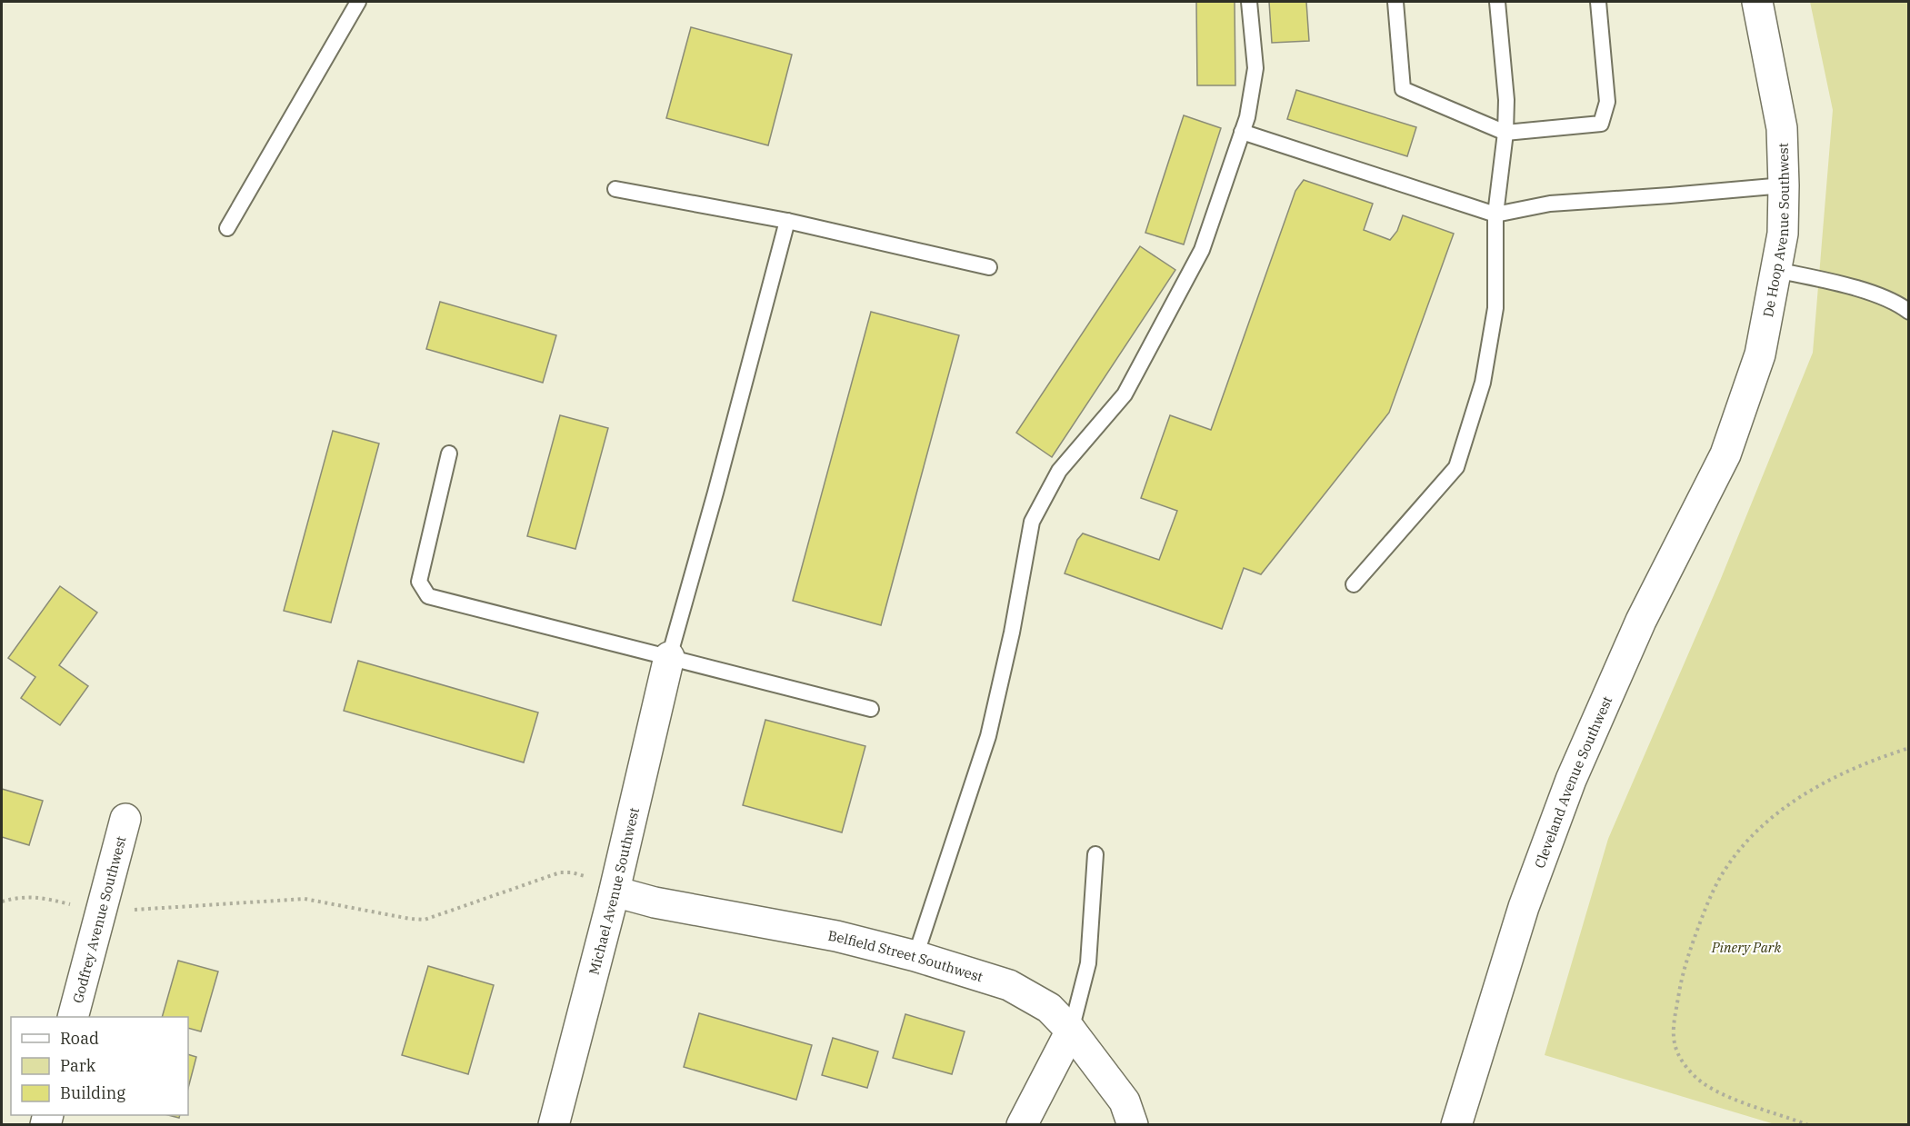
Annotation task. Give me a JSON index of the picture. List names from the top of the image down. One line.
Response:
{"streets":{"street":["De Hoop Avenue Southwest","Cleveland Avenue Southwest","Michael Avenue Southwest","Godfrey Avenue Southwest","Belfield Street Southwest"]},"crossings":[["De Hoop Avenue Southwest","Cleveland Avenue Southwest"],["Michael Avenue Southwest","Belfield Street Southwest"]],"parks":["Pinery Park"],"legend":["Road","Park","Building"]}
